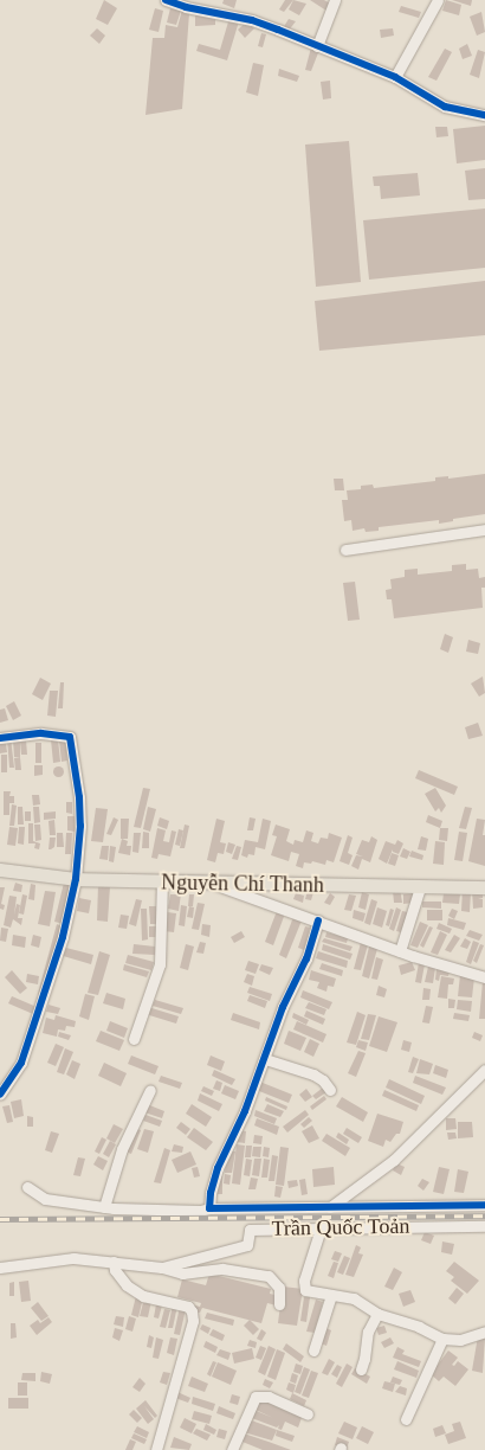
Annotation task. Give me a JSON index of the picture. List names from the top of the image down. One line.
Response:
{"streets":{"main road":["Nguyễn Chí Thanh"],"street":["Trần Quốc Toản"]}}
